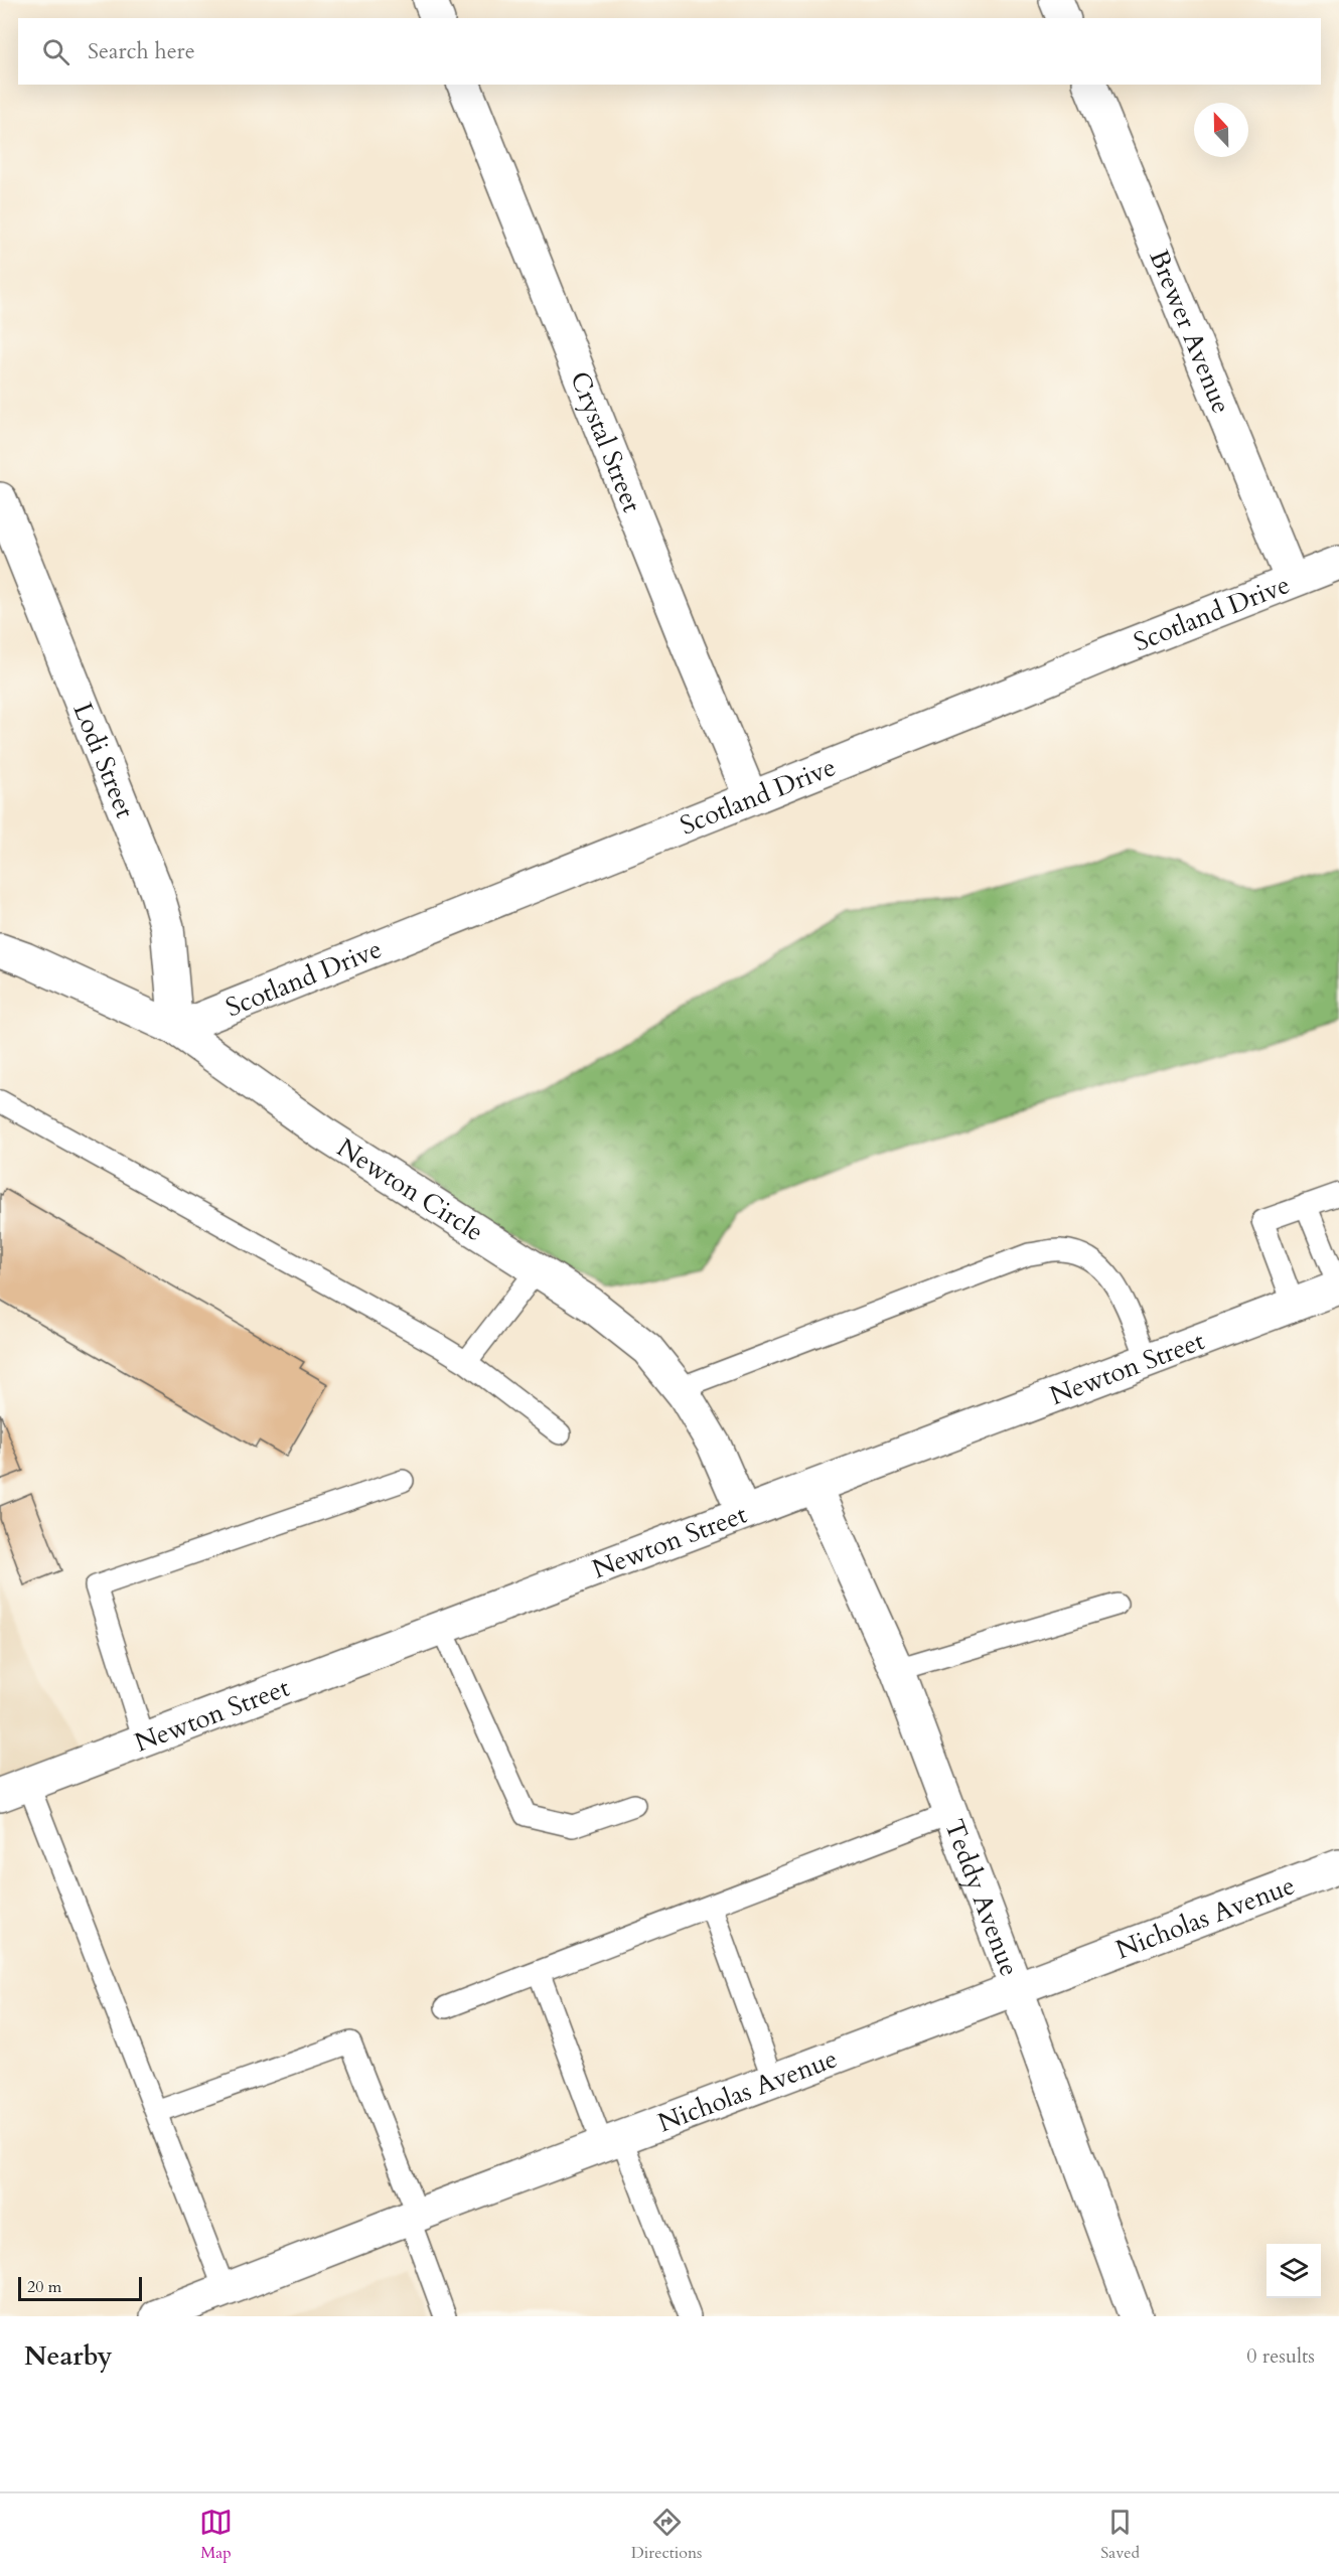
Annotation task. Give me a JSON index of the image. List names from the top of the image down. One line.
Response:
{"streets":{"street":["Brewer Avenue","Crystal Street","Scotland Drive","Lodi Street","Newton Circle","Newton Street","Teddy Avenue","Nicholas Avenue"]},"crossings":[["Brewer Avenue","Scotland Drive"],["Crystal Street","Scotland Drive"],["Scotland Drive","Lodi Street"],["Scotland Drive","Newton Circle"],["Lodi Street","Newton Circle"],["Newton Circle","Newton Street"],["Newton Street","Teddy Avenue"],["Teddy Avenue","Nicholas Avenue"]],"scale_bar":"20 m","north":"top","page":{"search":"Search here","scale":"20 m","heading":["Nearby","0 results"],"nav":["Map","Directions","Saved"]}}
